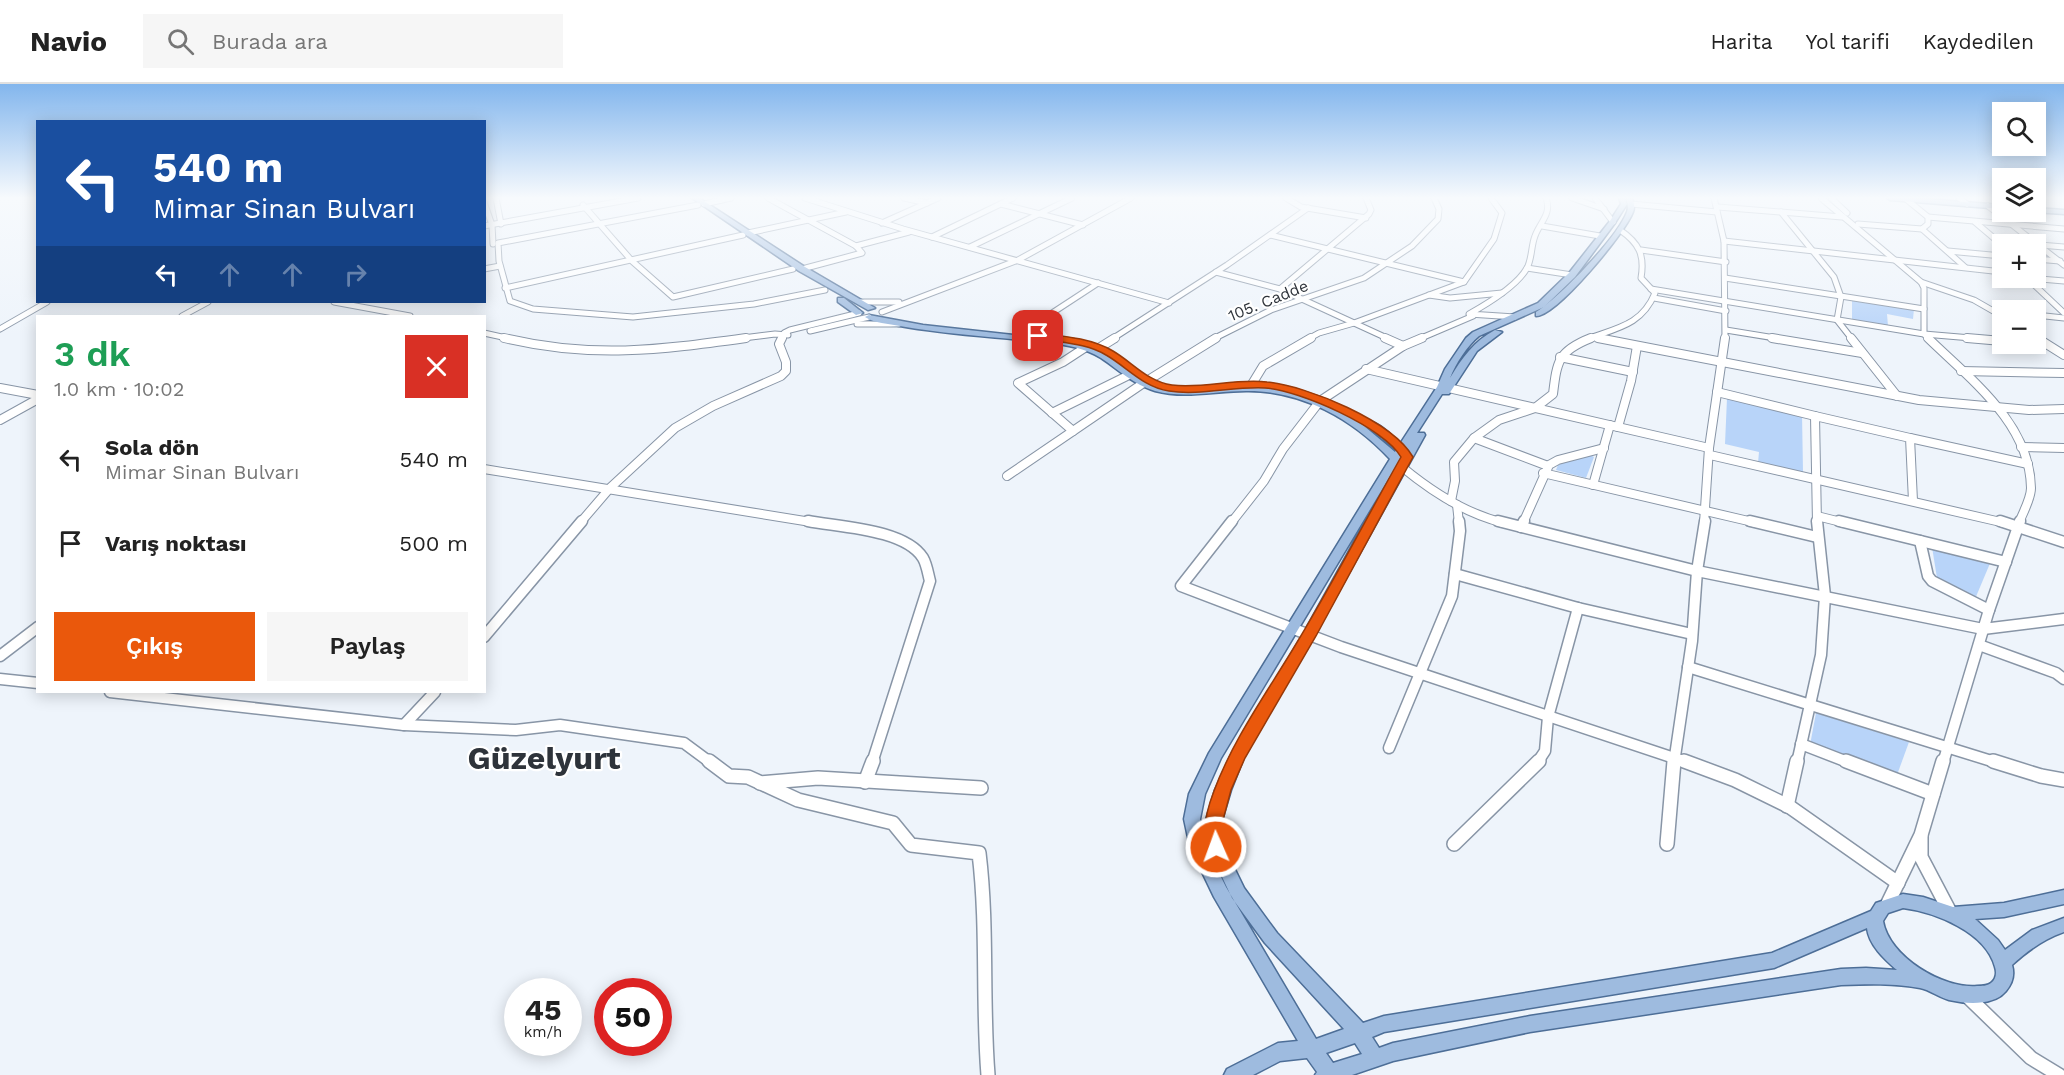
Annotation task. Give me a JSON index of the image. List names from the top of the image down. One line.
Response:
{"streets":{"street":["105. Cadde"]},"districts":["Güzelyurt"],"page":{"header":"Navio","search":"Burada ara","nav":["Harita","Yol tarifi","Kaydedilen"],"map_buttons":["+","−"],"turn":["540 m","Mimar Sinan Bulvarı"],"heading":["3 dk","1.0 km · 10:02"],"list":[{"name":"Sola dön","note":"Mimar Sinan Bulvarı","value":"540 m"},{"name":"Varış noktası","value":"500 m"}],"buttons":["Çıkış","Paylaş"],"speed":"45 km/h","limit":"50"}}
